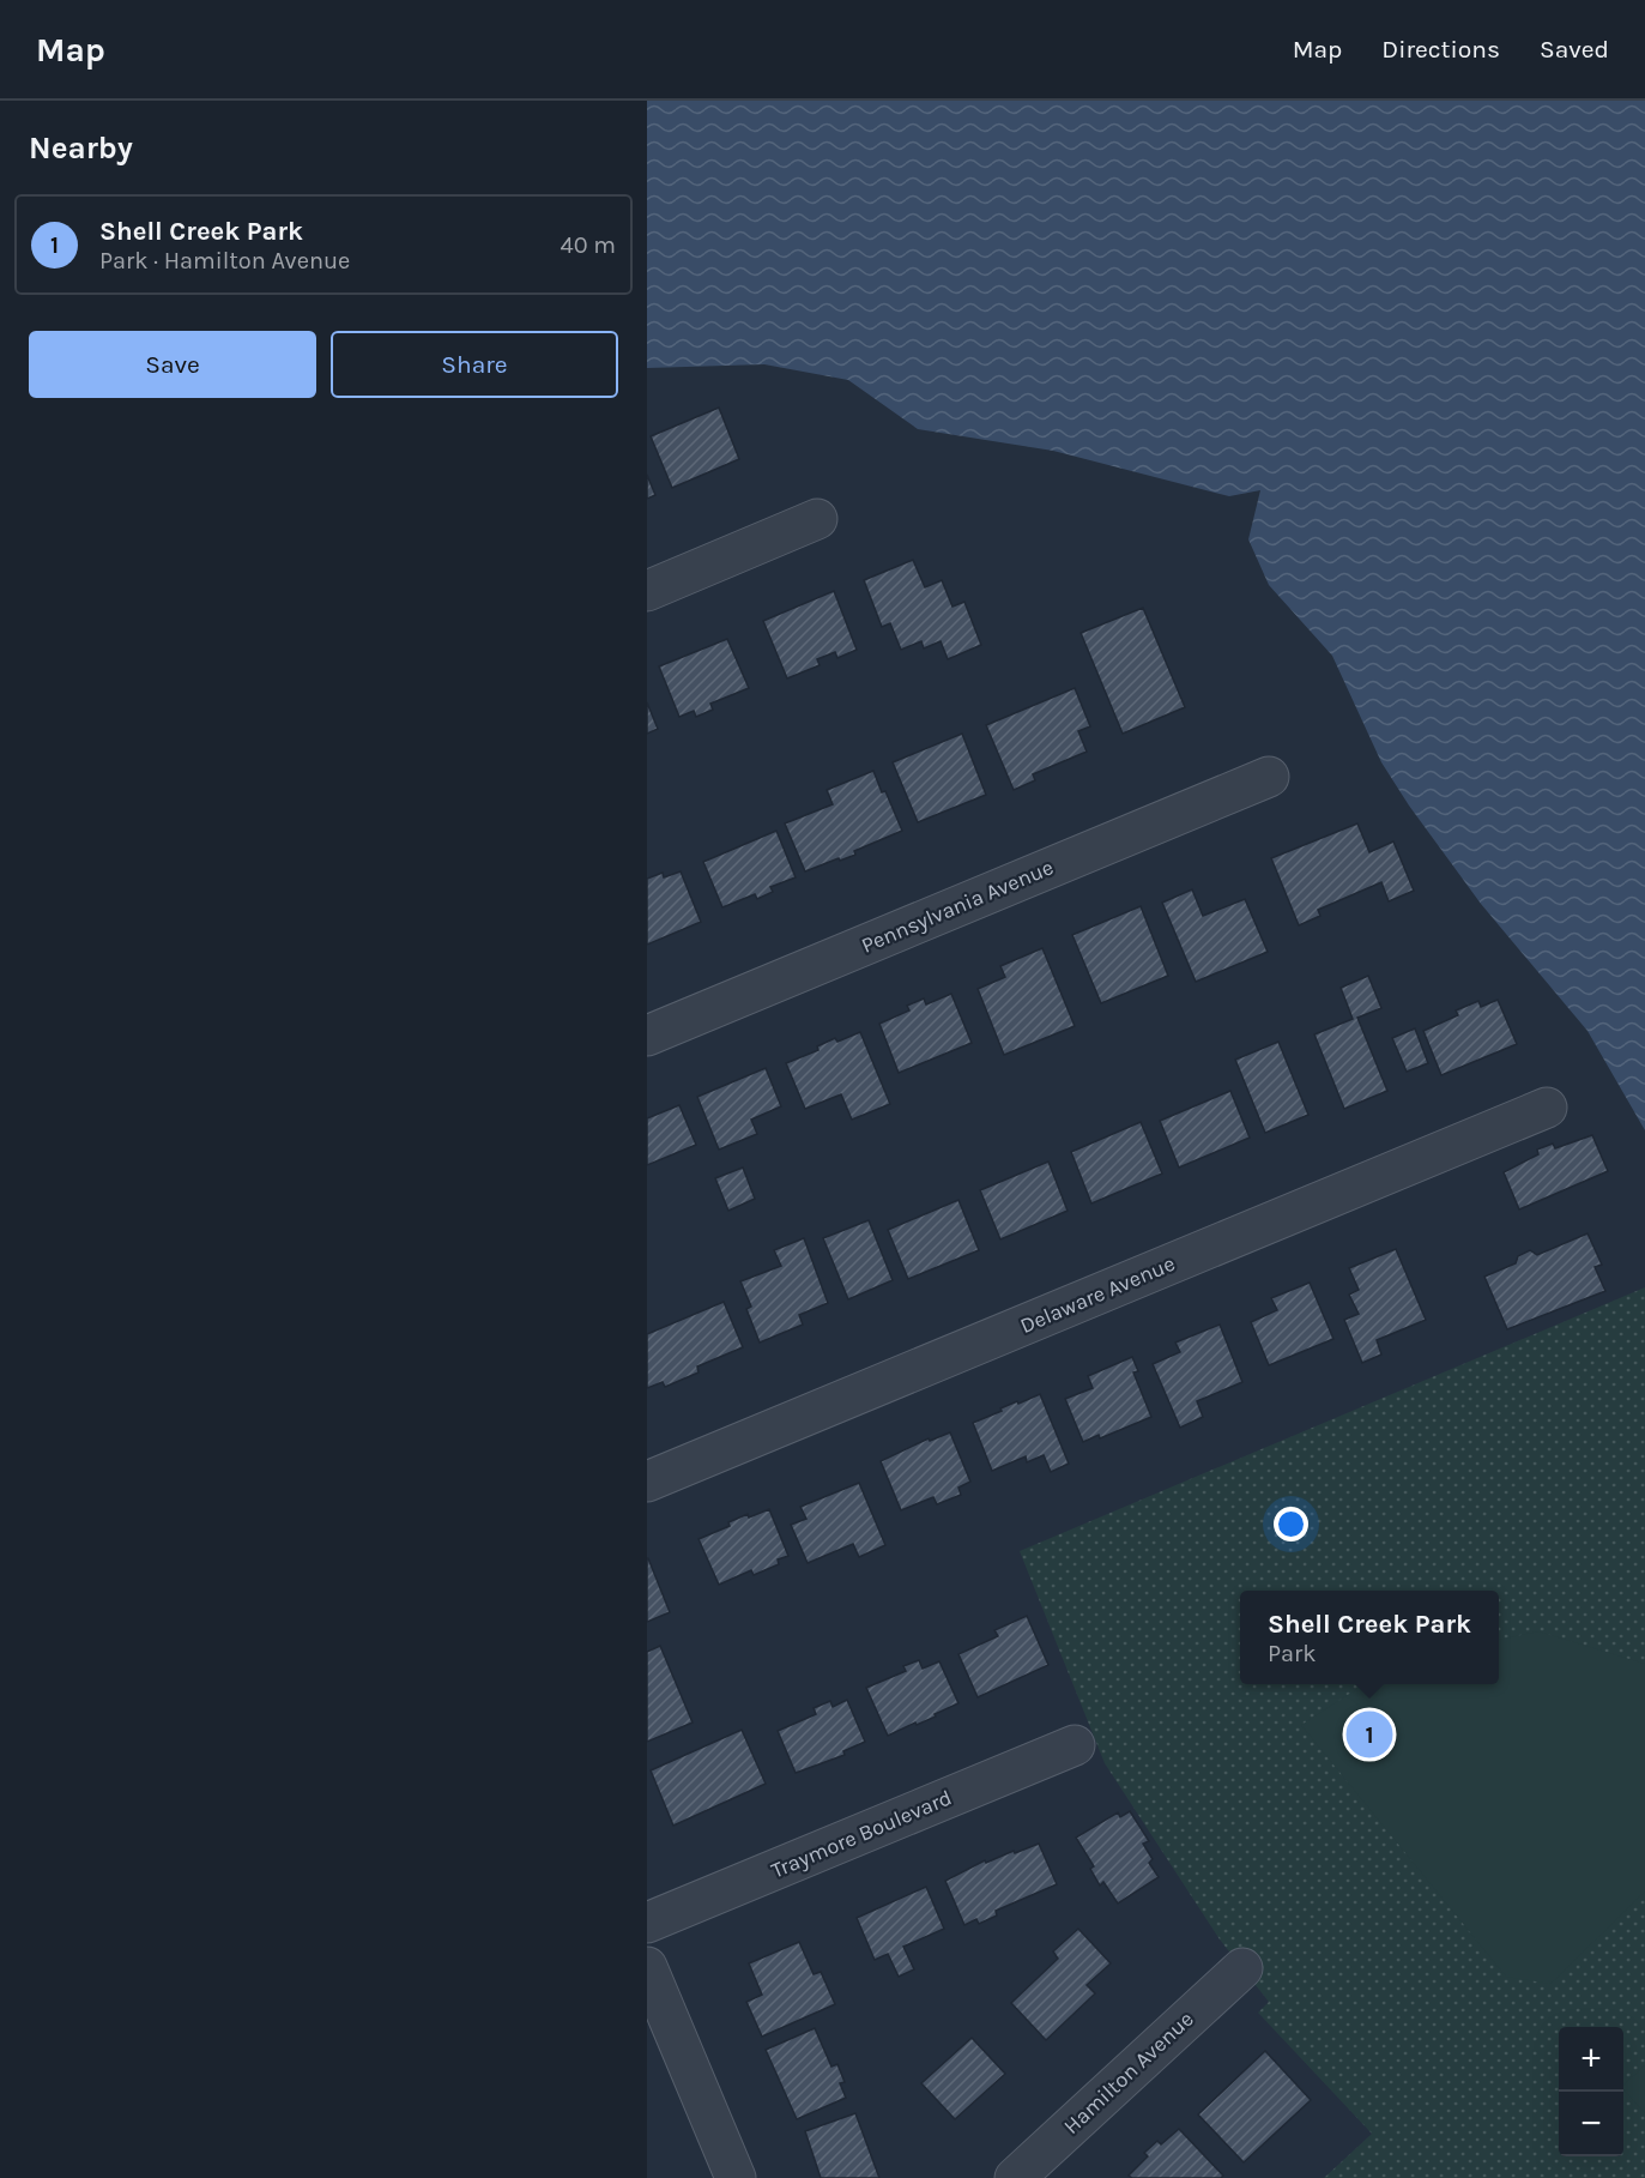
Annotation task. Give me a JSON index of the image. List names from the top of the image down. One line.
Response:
{"streets":{"street":["Pennsylvania Avenue","Delaware Avenue","Traymore Boulevard","Hamilton Avenue"]},"page":{"header":"Map","nav":["Map","Directions","Saved"],"heading":"Nearby","list":[{"mark":"1","name":"Shell Creek Park","note":"Park · Hamilton Avenue","value":"40 m"}],"buttons":["Save","Share"],"popup":["Shell Creek Park","Park"],"pins":"1","map_buttons":["+","−"]}}
